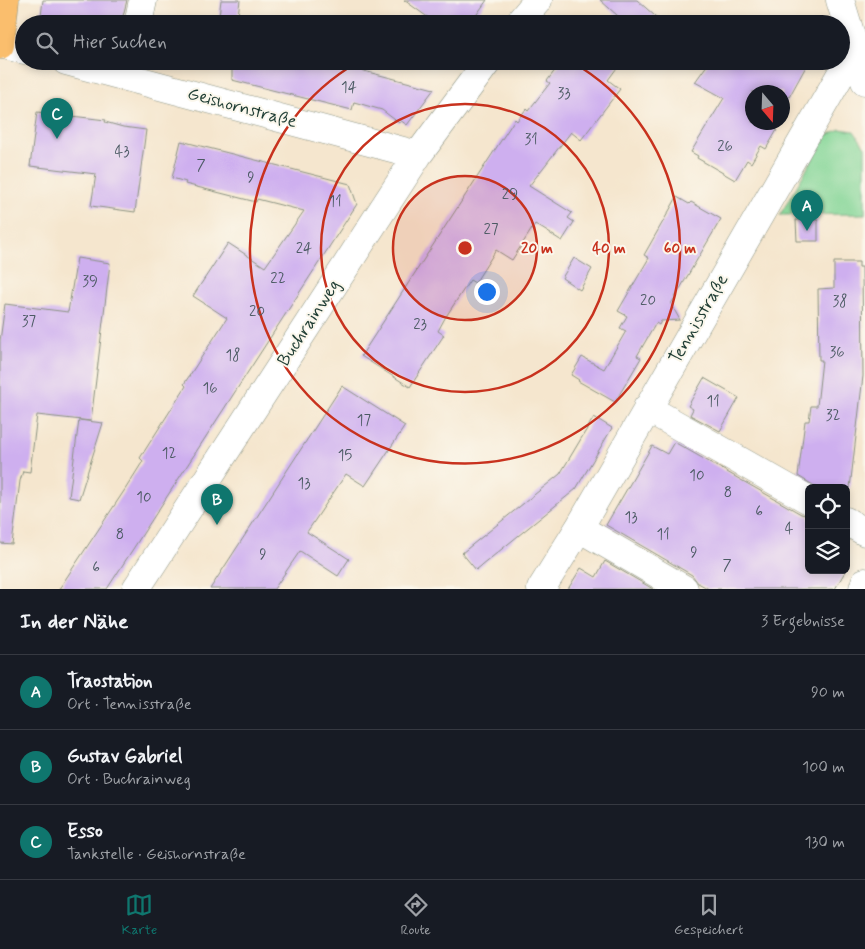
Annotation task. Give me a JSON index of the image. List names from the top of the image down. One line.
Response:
{"streets":{"street":["Geishornstraße","Tennisstraße","Buchrainweg"]},"crossings":[["Geishornstraße","Buchrainweg"]],"house_numbers":["14","33","31","26","43","7","9","29","11","27","24","22","39","20","38","20","37","23","36","18","16","11","32","17","12","15","10","13","8","10","6","13","4","8","11","9","9","7","6"],"north":"bottom","page":{"search":"Hier suchen","pins":["C","A","B"],"heading":["In der Nähe","3 Ergebnisse"],"list":[{"mark":"A","name":"Traostation","note":"Ort · Tennisstraße","value":"90 m"},{"mark":"B","name":"Gustav Gabriel","note":"Ort · Buchrainweg","value":"100 m"},{"mark":"C","name":"Esso","note":"Tankstelle · Geishornstraße","value":"130 m"}],"nav":["Karte","Route","Gespeichert"]},"rings":["20 m","40 m","60 m"]}
